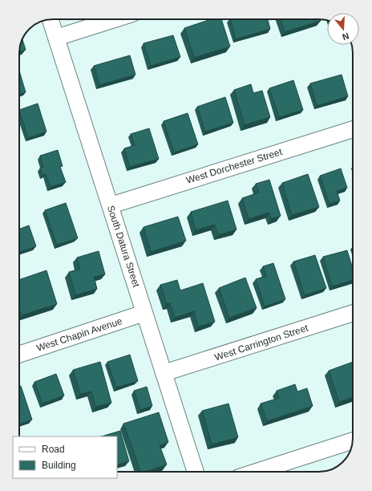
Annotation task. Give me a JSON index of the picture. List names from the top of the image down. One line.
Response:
{"streets":{"street":["West Dorchester Street","South Datura Street","West Chapin Avenue","West Carrington Street"]},"crossings":[["West Dorchester Street","South Datura Street"],["South Datura Street","West Chapin Avenue"],["South Datura Street","West Carrington Street"]],"legend":["Road","Building"],"north":"bottom"}
